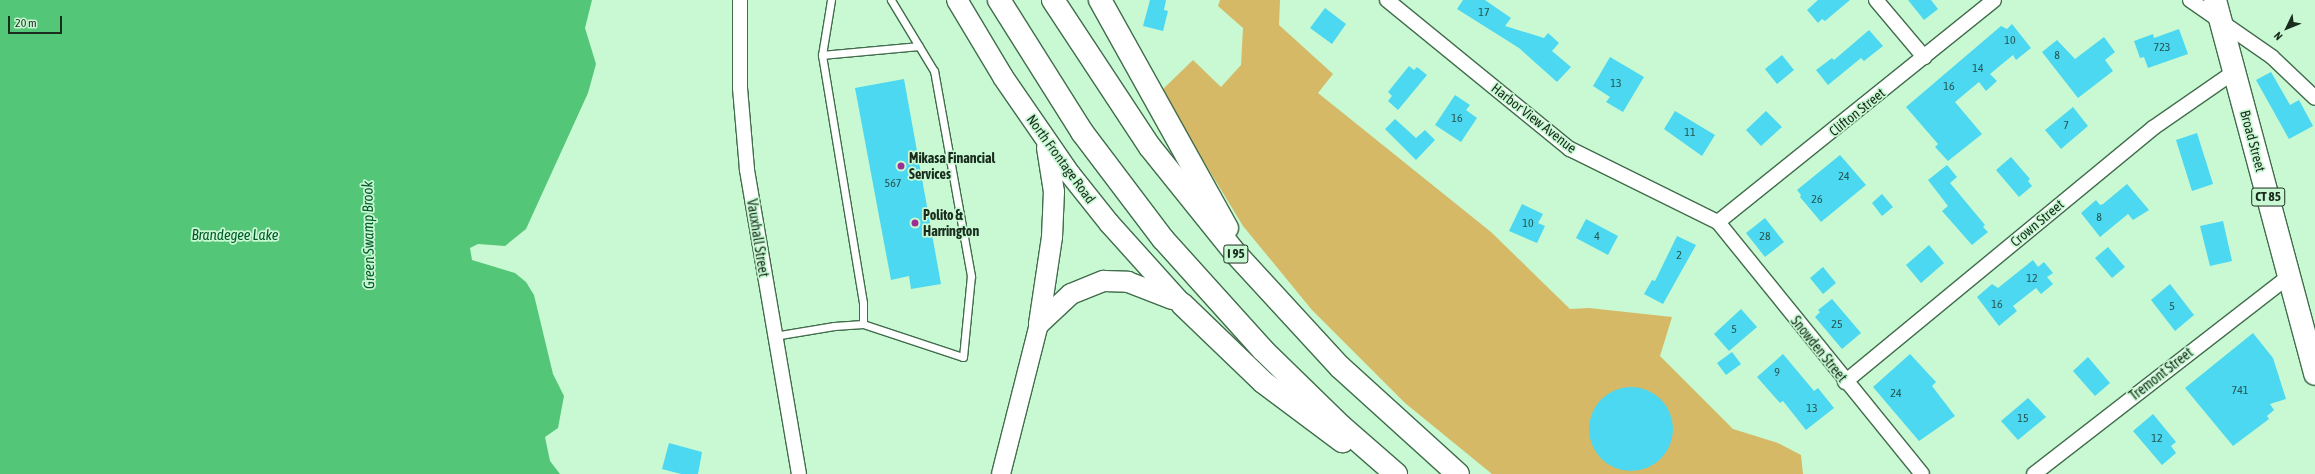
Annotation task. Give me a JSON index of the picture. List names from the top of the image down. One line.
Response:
{"streets":{"main road":["Broad Street","North Frontage Road","CT 85","I 95"],"street":["Clifton Street","Harbor View Avenue","Crown Street","Vauxhall Street","Snowden Street","Tremont Street"]},"crossings":[["Clifton Street","Harbor View Avenue"],["Clifton Street","Snowden Street"],["Harbor View Avenue","Snowden Street"],["Broad Street","Crown Street"],["Broad Street","Tremont Street"],["Crown Street","Snowden Street"]],"water":["Brandegee Lake","Green Swamp Brook"],"places":["Mikasa Financial Services","Polito & Harrington"],"house_numbers":["17","10","723","8","14","13","16","16","7","11","24","567","26","8","10","4","28","2","12","16","5","25","5","9","741","24","13","15","12"],"scale_bar":"20 m","north":"bottom left"}
